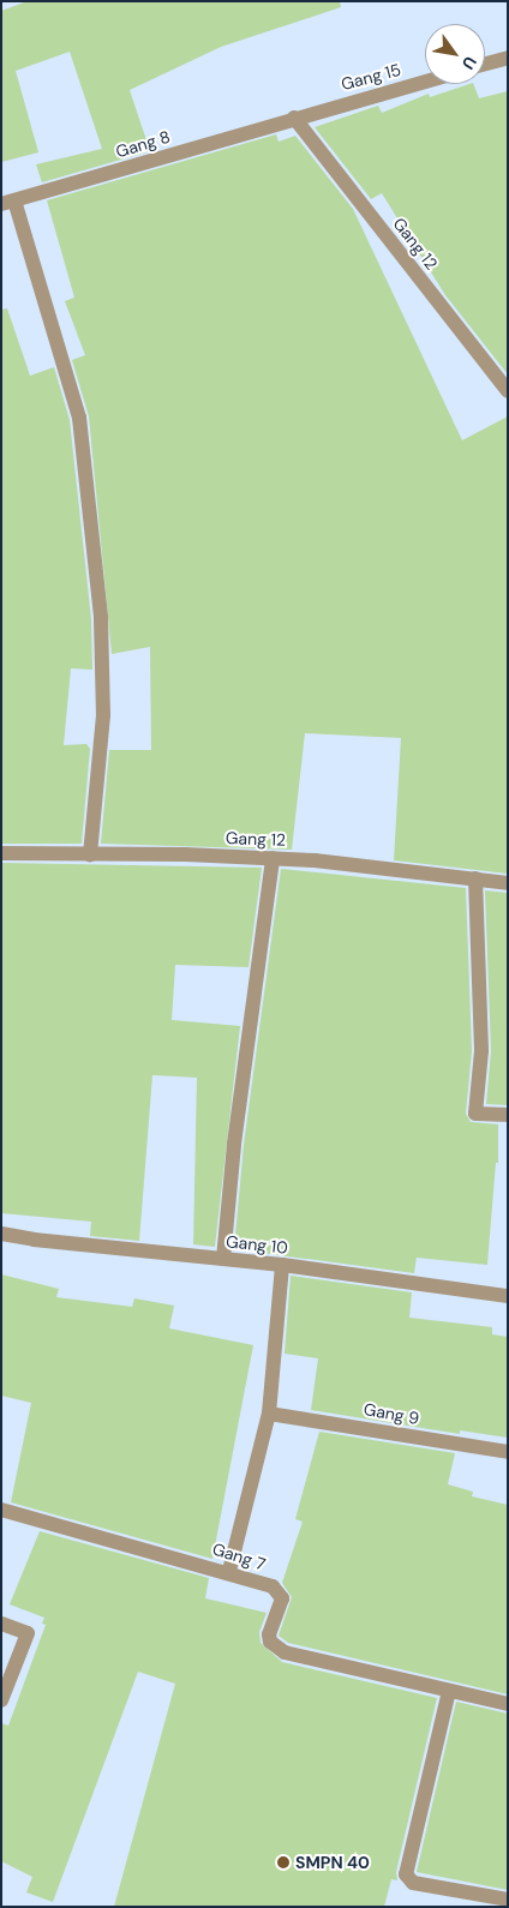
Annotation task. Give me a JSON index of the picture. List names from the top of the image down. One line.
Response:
{"streets":{"street":["Gang 15","Gang 8","Gang 12","Gang 10","Gang 9","Gang 7"]},"crossings":[["Gang 15","Gang 8"],["Gang 15","Gang 12"],["Gang 8","Gang 12"]],"places":["SMPN 40"],"north":"bottom right"}
